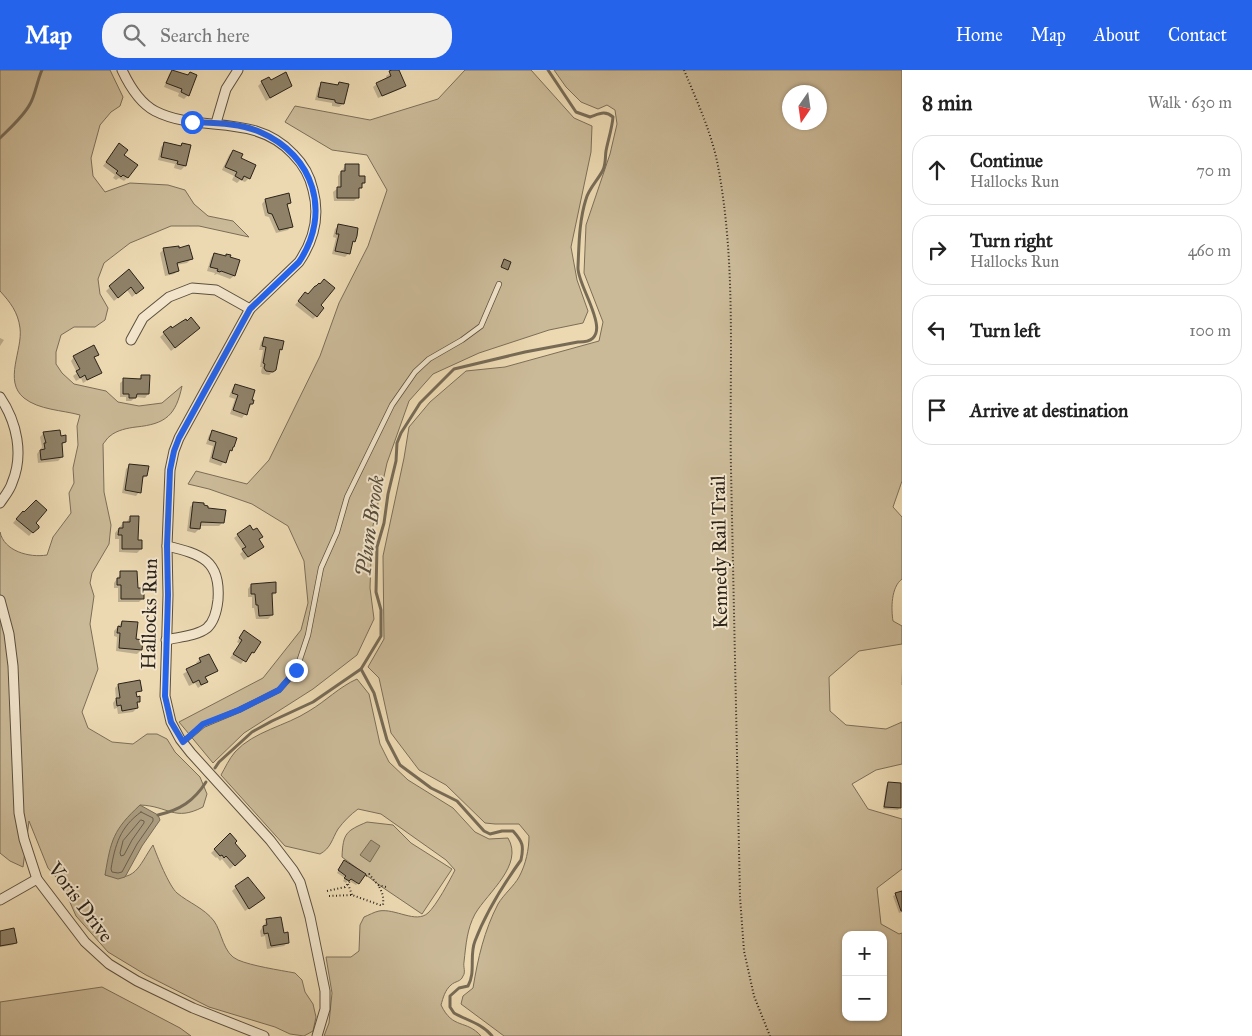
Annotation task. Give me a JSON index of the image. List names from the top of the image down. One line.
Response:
{"streets":{"street":["Hallocks Run","Voris Drive"],"path":["Kennedy Rail Trail"]},"water":["Plum Brook"],"north":"bottom","page":{"header":"Map","search":"Search here","nav":["Home","Map","About","Contact"],"heading":["8 min","Walk · 630 m"],"list":[["Continue","Hallocks Run","70 m"],["Turn right","Hallocks Run","460 m"],["Turn left","100 m"],"Arrive at destination"],"map_buttons":["+","−"]}}
